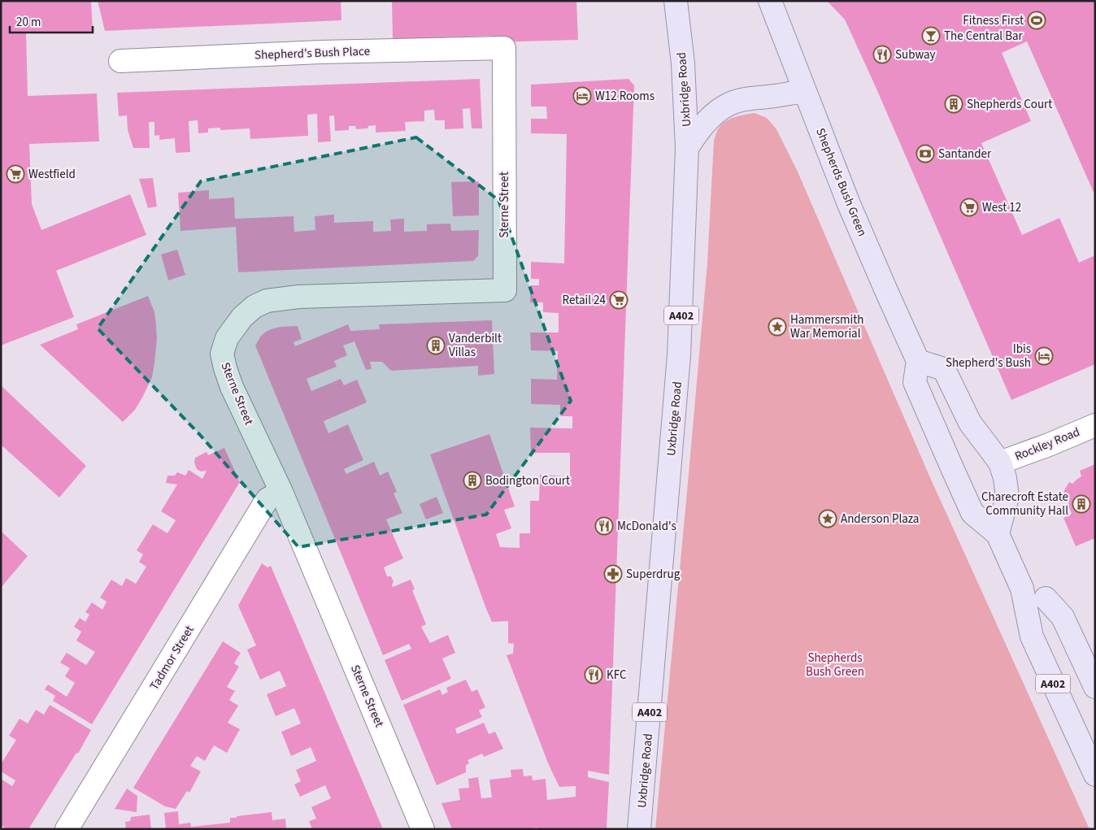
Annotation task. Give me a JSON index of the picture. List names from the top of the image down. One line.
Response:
{"streets":{"main road":["Uxbridge Road","Shepherds Bush Green","A402"],"street":["Shepherd's Bush Place","Sterne Street","Rockley Road","Tadmor Street"]},"crossings":[["Shepherd's Bush Place","Sterne Street"],["Shepherds Bush Green","A402"],["Sterne Street","Tadmor Street"]],"parks":["Shepherds Bush Green"],"places":{"sports":["Fitness First"],"bar":["The Central Bar"],"restaurant":["Subway","McDonald's","KFC"],"hotel":["W12 Rooms","Ibis Shepherd's Bush"],"building":["Shepherds Court","Vanderbilt Villas","Bodington Court","Charecroft Estate Community Hall"],"bank":["Santander"],"supermarket":["Westfield","West 12","Retail 24"],"place":["Hammersmith War Memorial","Anderson Plaza"],"pharmacy":["Superdrug"]},"scale_bar":"20 m"}
